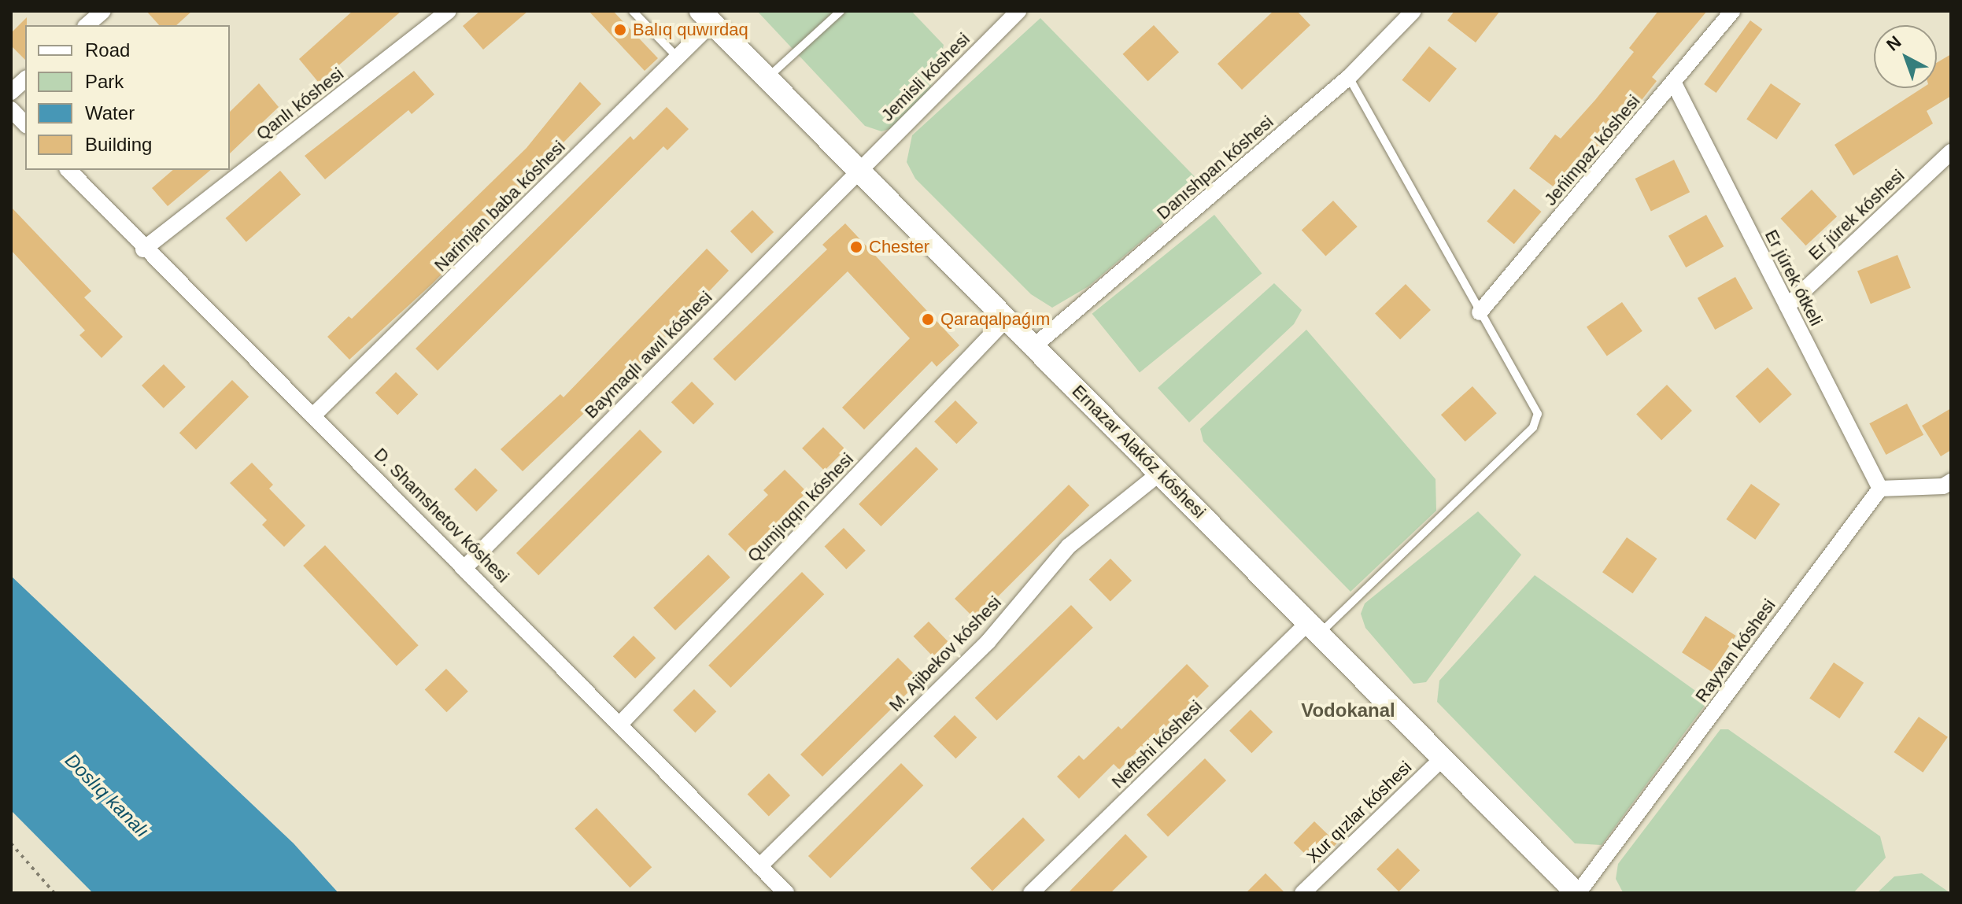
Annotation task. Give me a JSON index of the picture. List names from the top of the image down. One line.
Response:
{"streets":{"main road":["Ernazar Alakóz kóshesi"],"street":["Jemisli kóshesi","Qanlı kóshesi","Jeńimpaz kóshesi","Danıshpan kóshesi","Narimjan baba kóshesi","Er júrek kóshesi","Er júrek ótkeli","Baymaqlı awıl kóshesi","Qumjıqqın kóshesi","D. Shamshetov kóshesi","Rayxan kóshesi","M. Ajibekov kóshesi","Neftshi kóshesi","Xur qızlar kóshesi"]},"crossings":[["Jemisli kóshesi","Baymaqlı awıl kóshesi"],["Jemisli kóshesi","Ernazar Alakóz kóshesi"],["Qanlı kóshesi","D. Shamshetov kóshesi"],["Jeńimpaz kóshesi","Er júrek ótkeli"],["Danıshpan kóshesi","Ernazar Alakóz kóshesi"],["Narimjan baba kóshesi","Ernazar Alakóz kóshesi"],["Narimjan baba kóshesi","D. Shamshetov kóshesi"],["Er júrek kóshesi","Er júrek ótkeli"],["Er júrek ótkeli","Rayxan kóshesi"],["Baymaqlı awıl kóshesi","Ernazar Alakóz kóshesi"],["Baymaqlı awıl kóshesi","D. Shamshetov kóshesi"],["Ernazar Alakóz kóshesi","Qumjıqqın kóshesi"],["Ernazar Alakóz kóshesi","Rayxan kóshesi"],["Ernazar Alakóz kóshesi","M. Ajibekov kóshesi"],["Ernazar Alakóz kóshesi","Neftshi kóshesi"],["Ernazar Alakóz kóshesi","Xur qızlar kóshesi"],["Qumjıqqın kóshesi","D. Shamshetov kóshesi"],["D. Shamshetov kóshesi","M. Ajibekov kóshesi"]],"districts":["Vodokanal"],"water":["Doslıq kanalı"],"places":["Balıq quwırdaq","Chester","Qaraqalpaǵım"],"legend":["Road","Park","Water","Building"],"north":"top left"}
